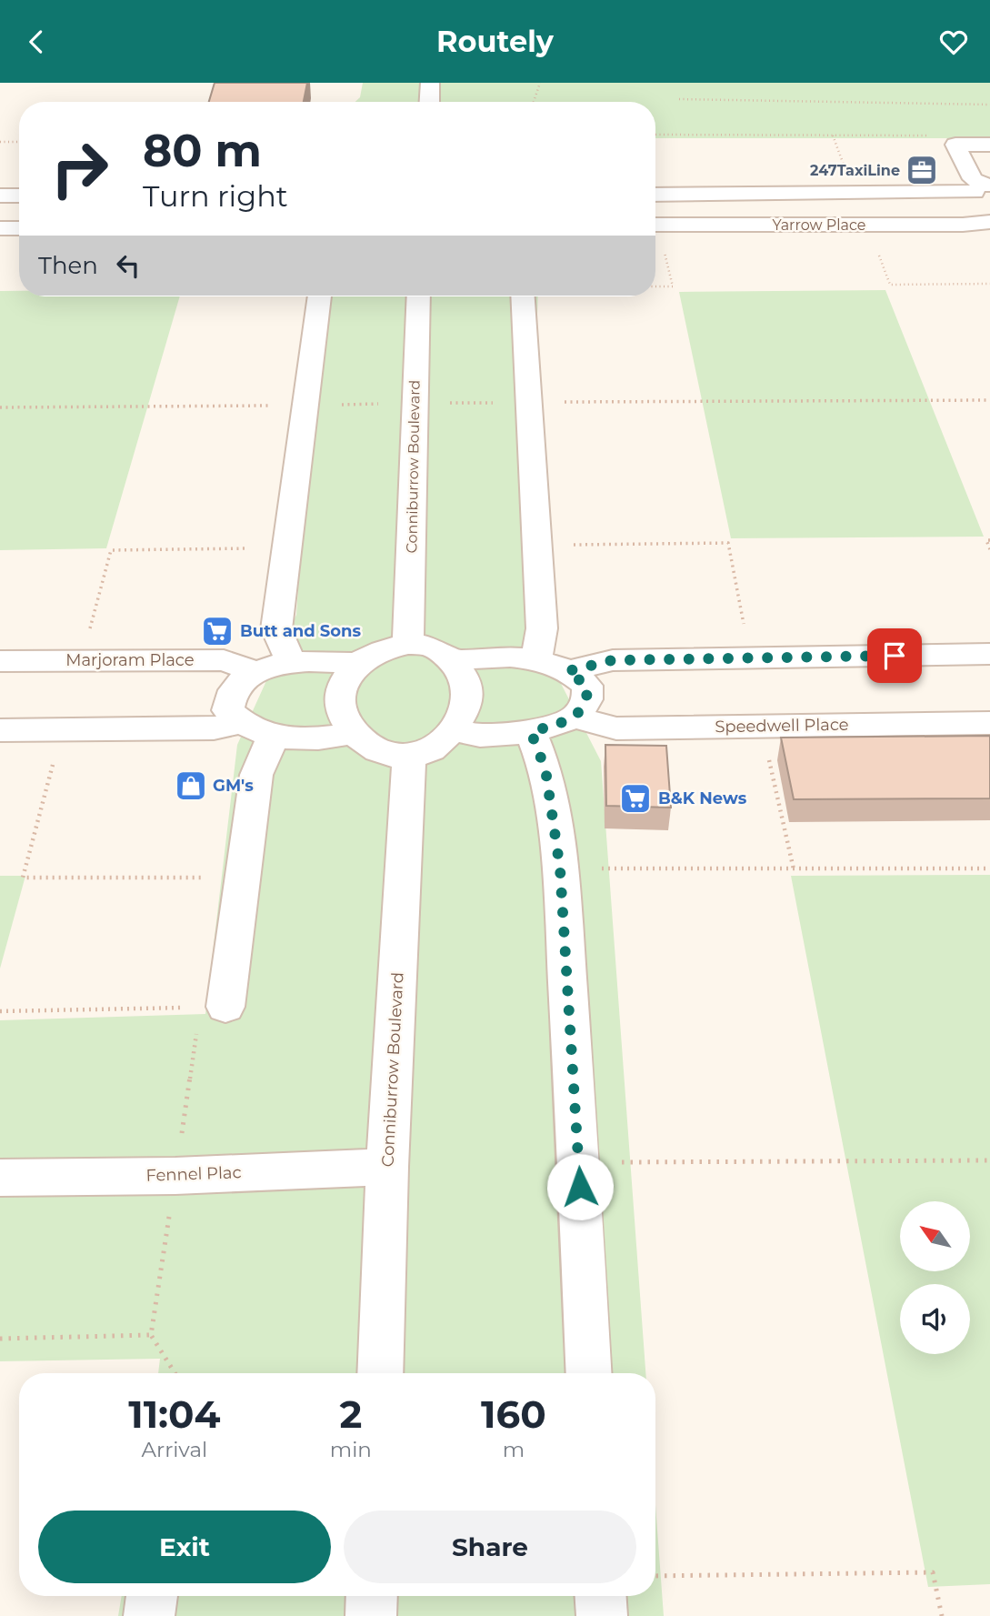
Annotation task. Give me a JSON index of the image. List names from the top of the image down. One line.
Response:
{"streets":{"street":["Yarrow Place","Conniburrow Boulevard","Marjoram Place","Speedwell Place","Fennel Plac"]},"crossings":[["Conniburrow Boulevard","Fennel Plac"]],"places":{"office":["247TaxiLine"],"supermarket":["Butt and Sons","B&K News"],"shop":["GM's"]},"north":"top left","page":{"header":"Routely","turn":["80 m","Turn right"],"then":"Then","eta":["11:04","Arrival","2","min","160","m"],"buttons":["Exit","Share"]}}
